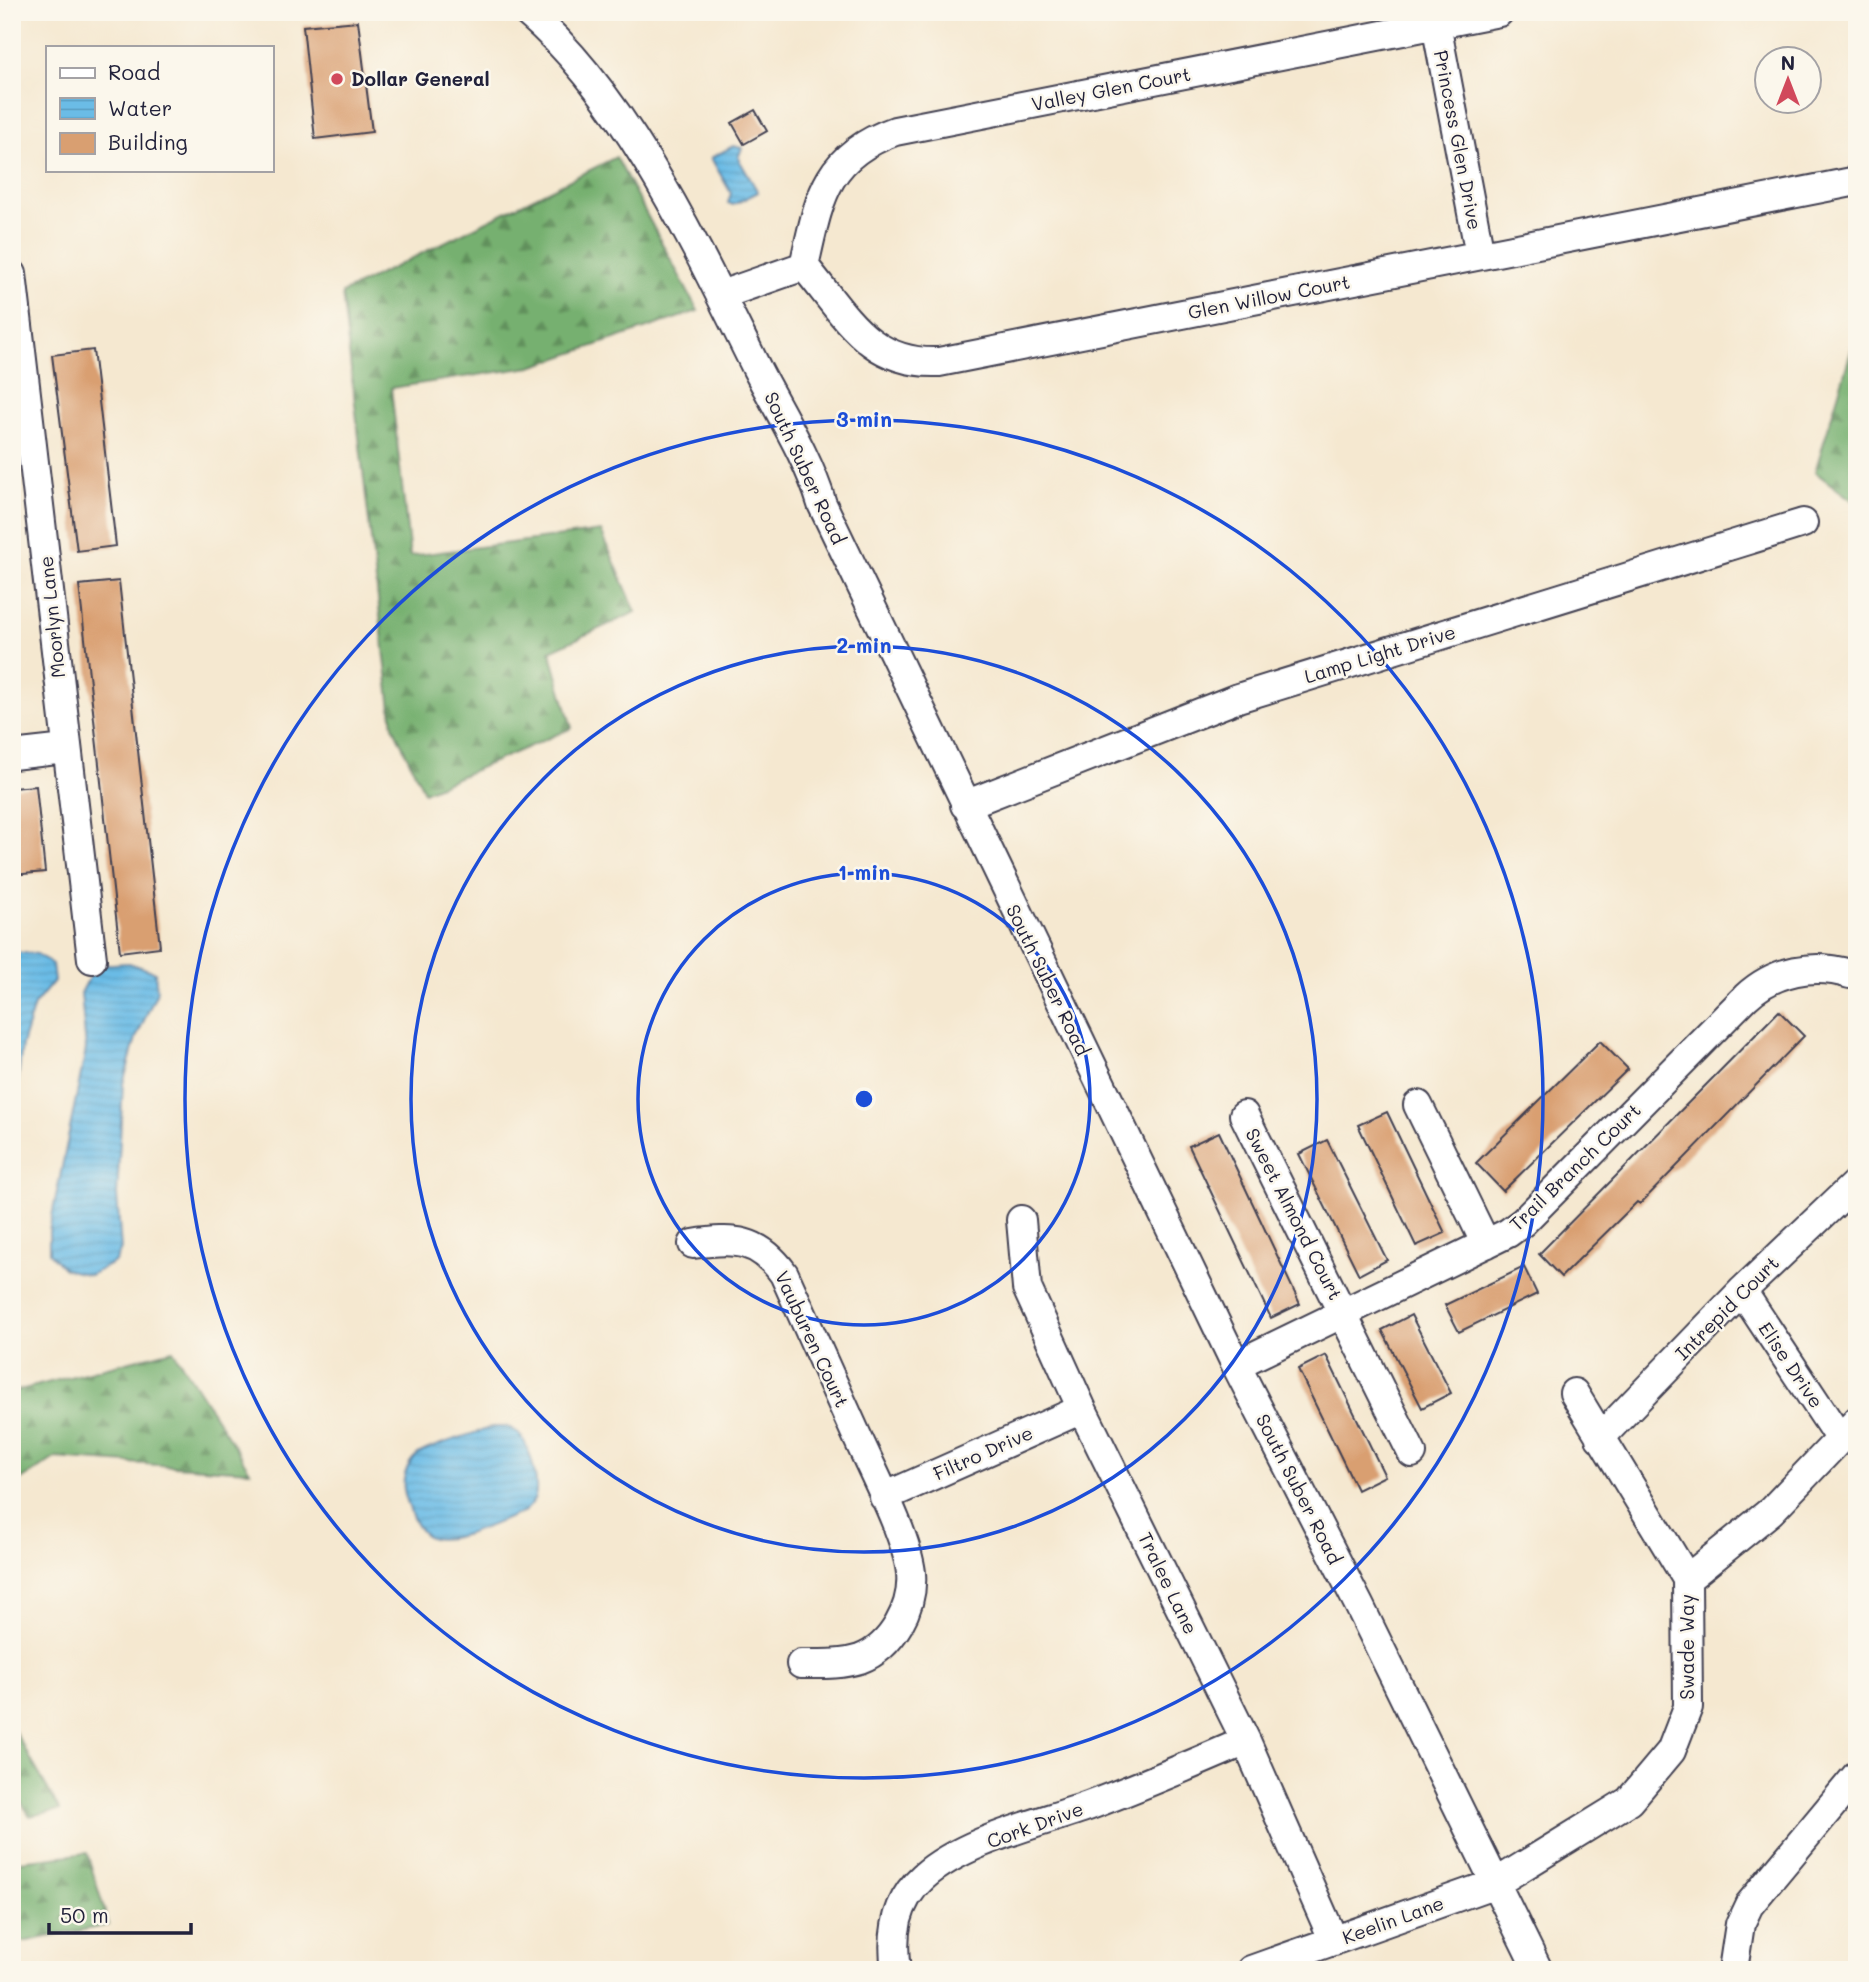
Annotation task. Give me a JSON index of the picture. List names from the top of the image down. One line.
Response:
{"streets":{"street":["Valley Glen Court","Princess Glen Drive","Glen Willow Court","South Suber Road","Moorlyn Lane","Lamp Light Drive","Trail Branch Court","Sweet Almond Court","Intrepid Court","Vauburen Court","Elise Drive","Filtro Drive","Tralee Lane","Swade Way","Cork Drive","Keelin Lane"]},"crossings":[["Valley Glen Court","Princess Glen Drive"],["Valley Glen Court","Glen Willow Court"],["Princess Glen Drive","Glen Willow Court"],["South Suber Road","Lamp Light Drive"],["South Suber Road","Trail Branch Court"],["South Suber Road","Swade Way"],["South Suber Road","Keelin Lane"],["Trail Branch Court","Sweet Almond Court"],["Intrepid Court","Elise Drive"],["Intrepid Court","Swade Way"],["Vauburen Court","Filtro Drive"],["Filtro Drive","Tralee Lane"],["Tralee Lane","Cork Drive"],["Tralee Lane","Keelin Lane"],["Swade Way","Keelin Lane"]],"places":["Dollar General"],"legend":["Road","Water","Building"],"scale_bar":"50 m","north":"top","rings":["3 min","2 min","1 min"]}
